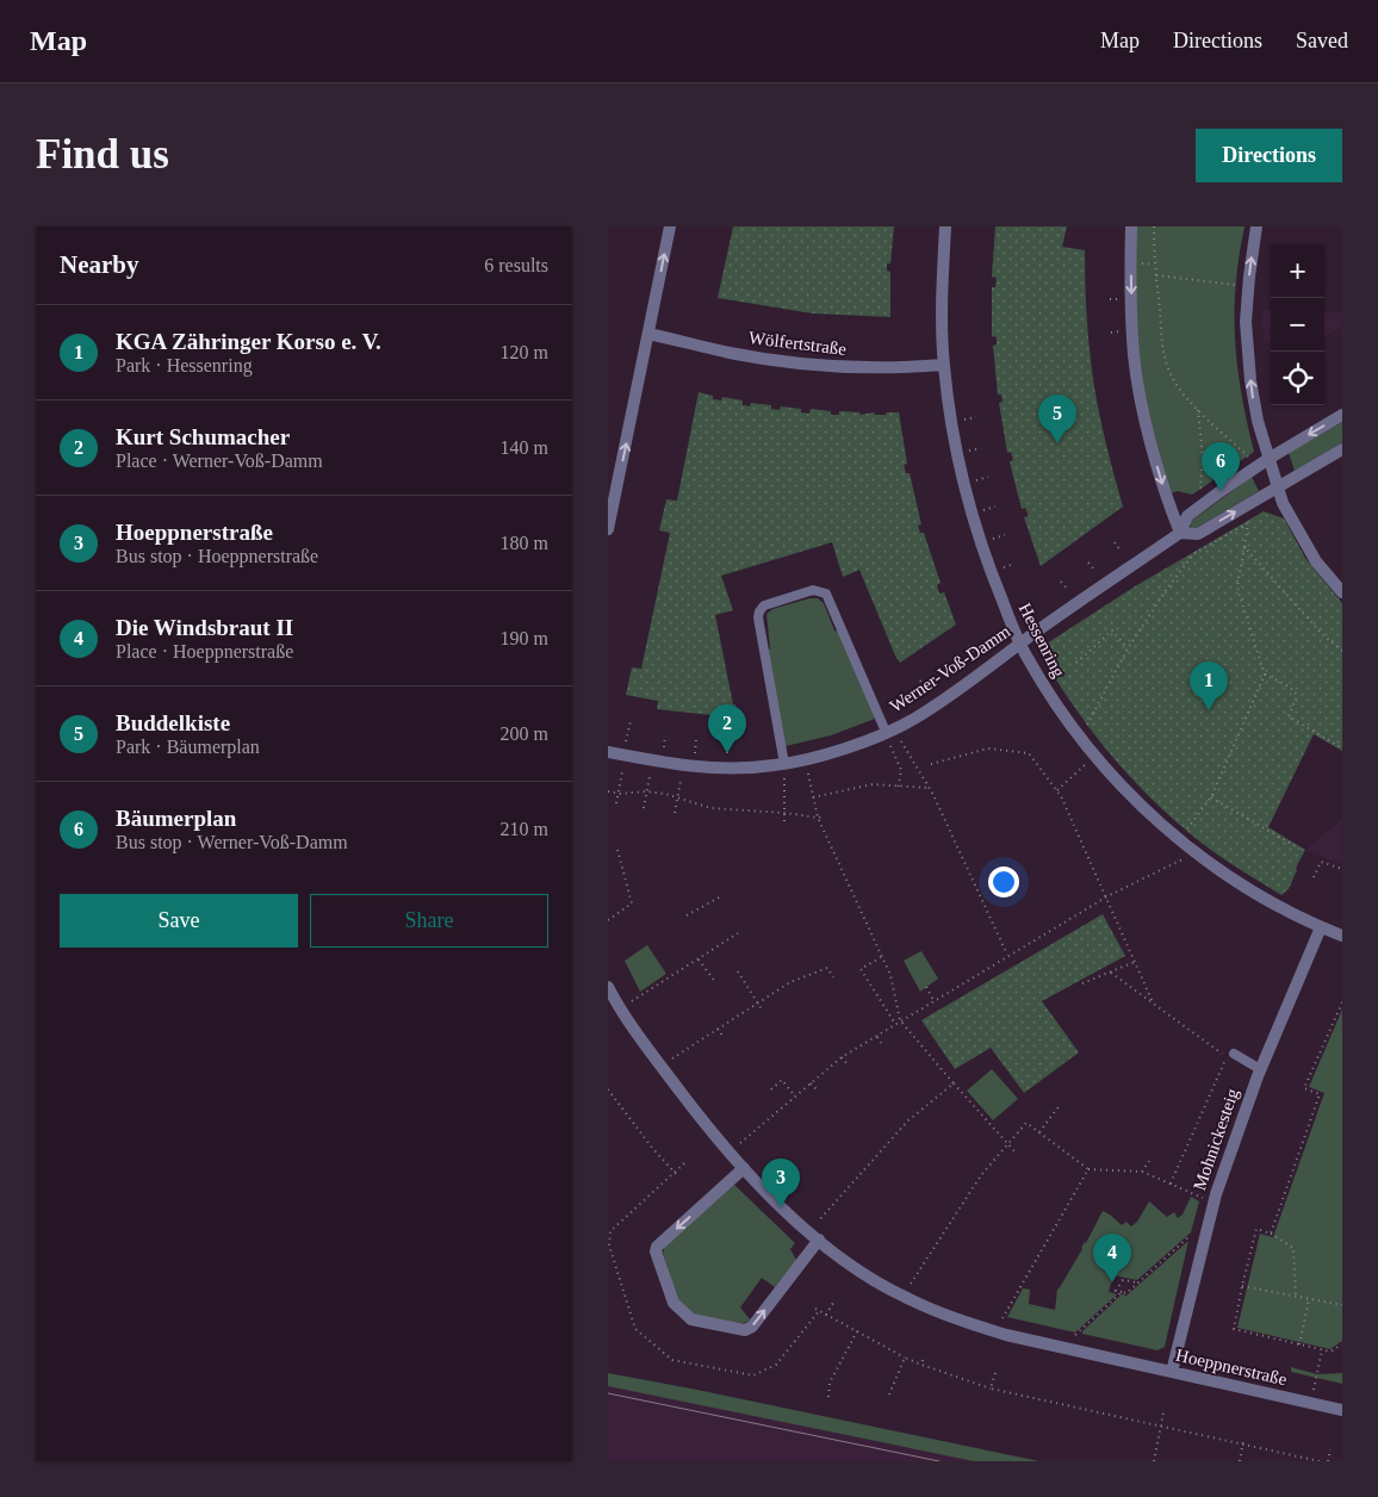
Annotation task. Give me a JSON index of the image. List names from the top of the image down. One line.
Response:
{"streets":{"street":["Wölfertstraße","Hessenring","Werner-Voß-Damm","Mohnickesteig","Hoeppnerstraße"]},"crossings":[["Wölfertstraße","Hessenring"],["Hessenring","Werner-Voß-Damm"],["Hessenring","Mohnickesteig"],["Mohnickesteig","Hoeppnerstraße"]],"page":{"header":"Map","nav":["Map","Directions","Saved"],"buttons":["Directions",["Save","Share"]],"title":"Find us","heading":["Nearby","6 results"],"map_buttons":["+","−"],"list":[{"mark":"1","name":"KGA Zähringer Korso e. V.","note":"Park · Hessenring","value":"120 m"},{"mark":"2","name":"Kurt Schumacher","note":"Place · Werner-Voß-Damm","value":"140 m"},{"mark":"3","name":"Hoeppnerstraße","note":"Bus stop · Hoeppnerstraße","value":"180 m"},{"mark":"4","name":"Die Windsbraut II","note":"Place · Hoeppnerstraße","value":"190 m"},{"mark":"5","name":"Buddelkiste","note":"Park · Bäumerplan","value":"200 m"},{"mark":"6","name":"Bäumerplan","note":"Bus stop · Werner-Voß-Damm","value":"210 m"}],"pins":["5","6","1","2","3","4"]}}
